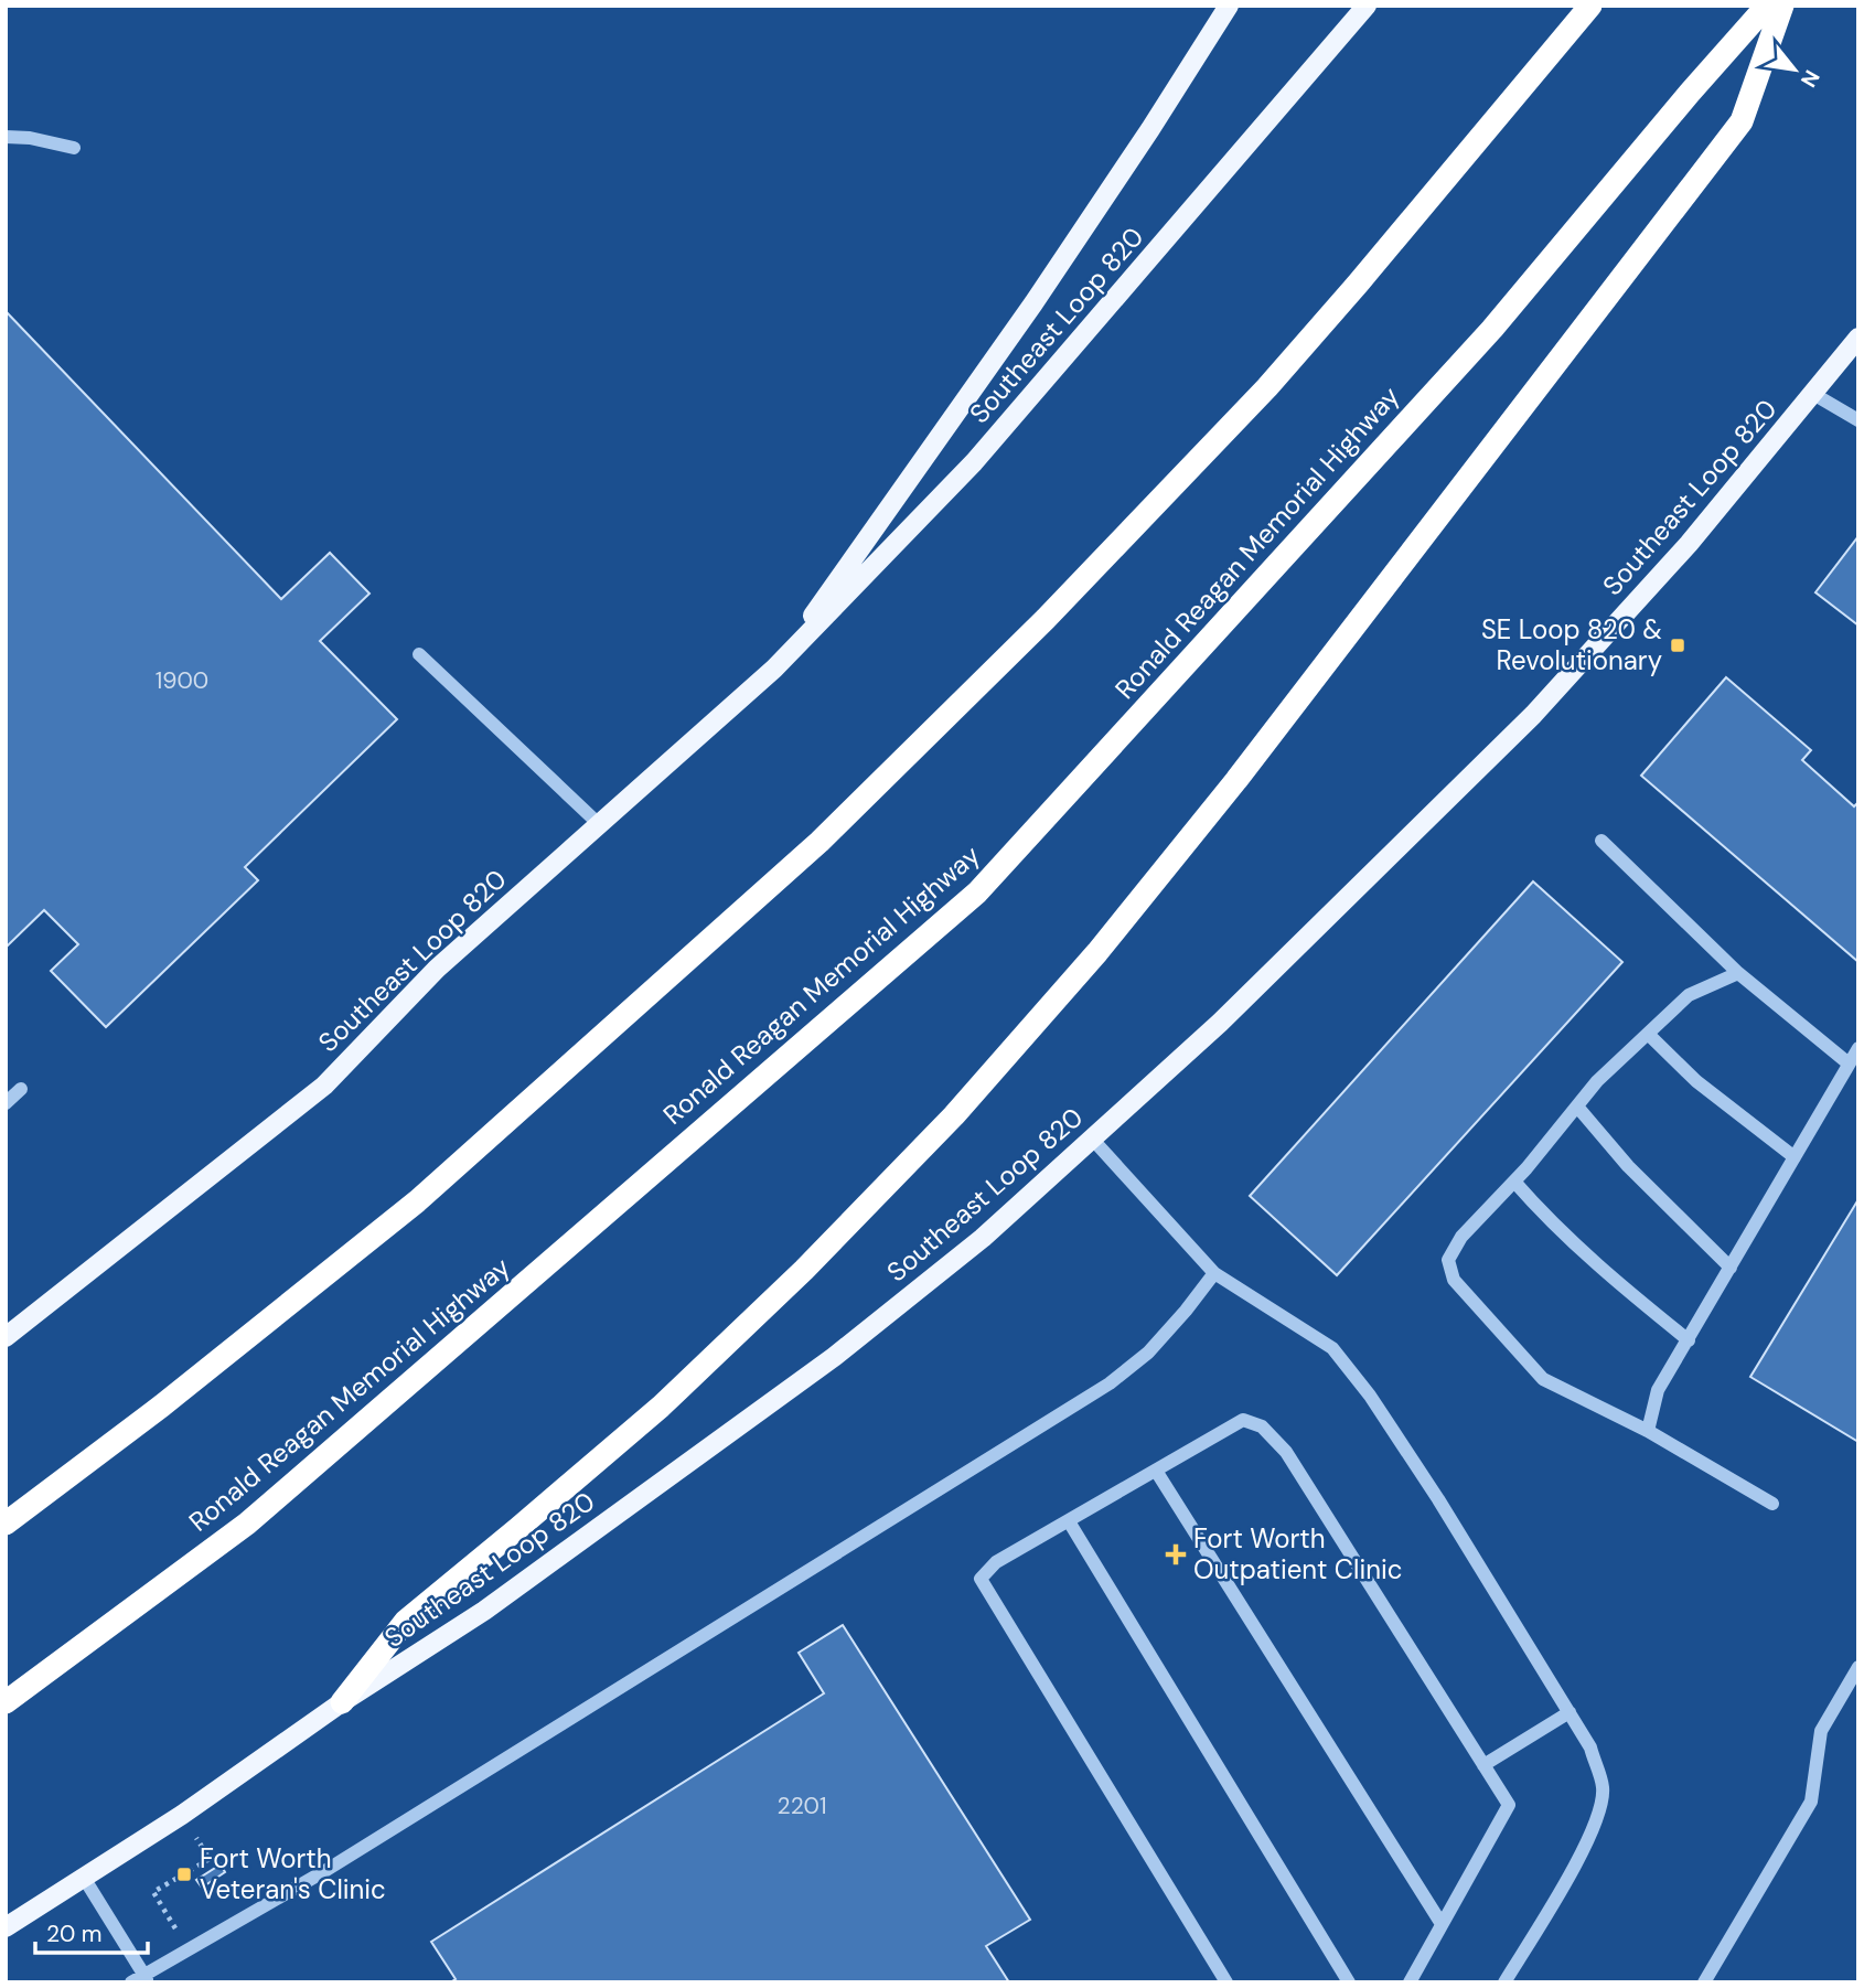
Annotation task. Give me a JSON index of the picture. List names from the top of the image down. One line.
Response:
{"streets":{"highway":["Ronald Reagan Memorial Highway"],"main road":["Southeast Loop 820"]},"places":{"transit":["SE Loop 820 & Revolutionary","Fort Worth Veteran's Clinic"],"health":["Fort Worth Outpatient Clinic"]},"house_numbers":["1900","2201"],"scale_bar":"20 m","north":"bottom right"}
